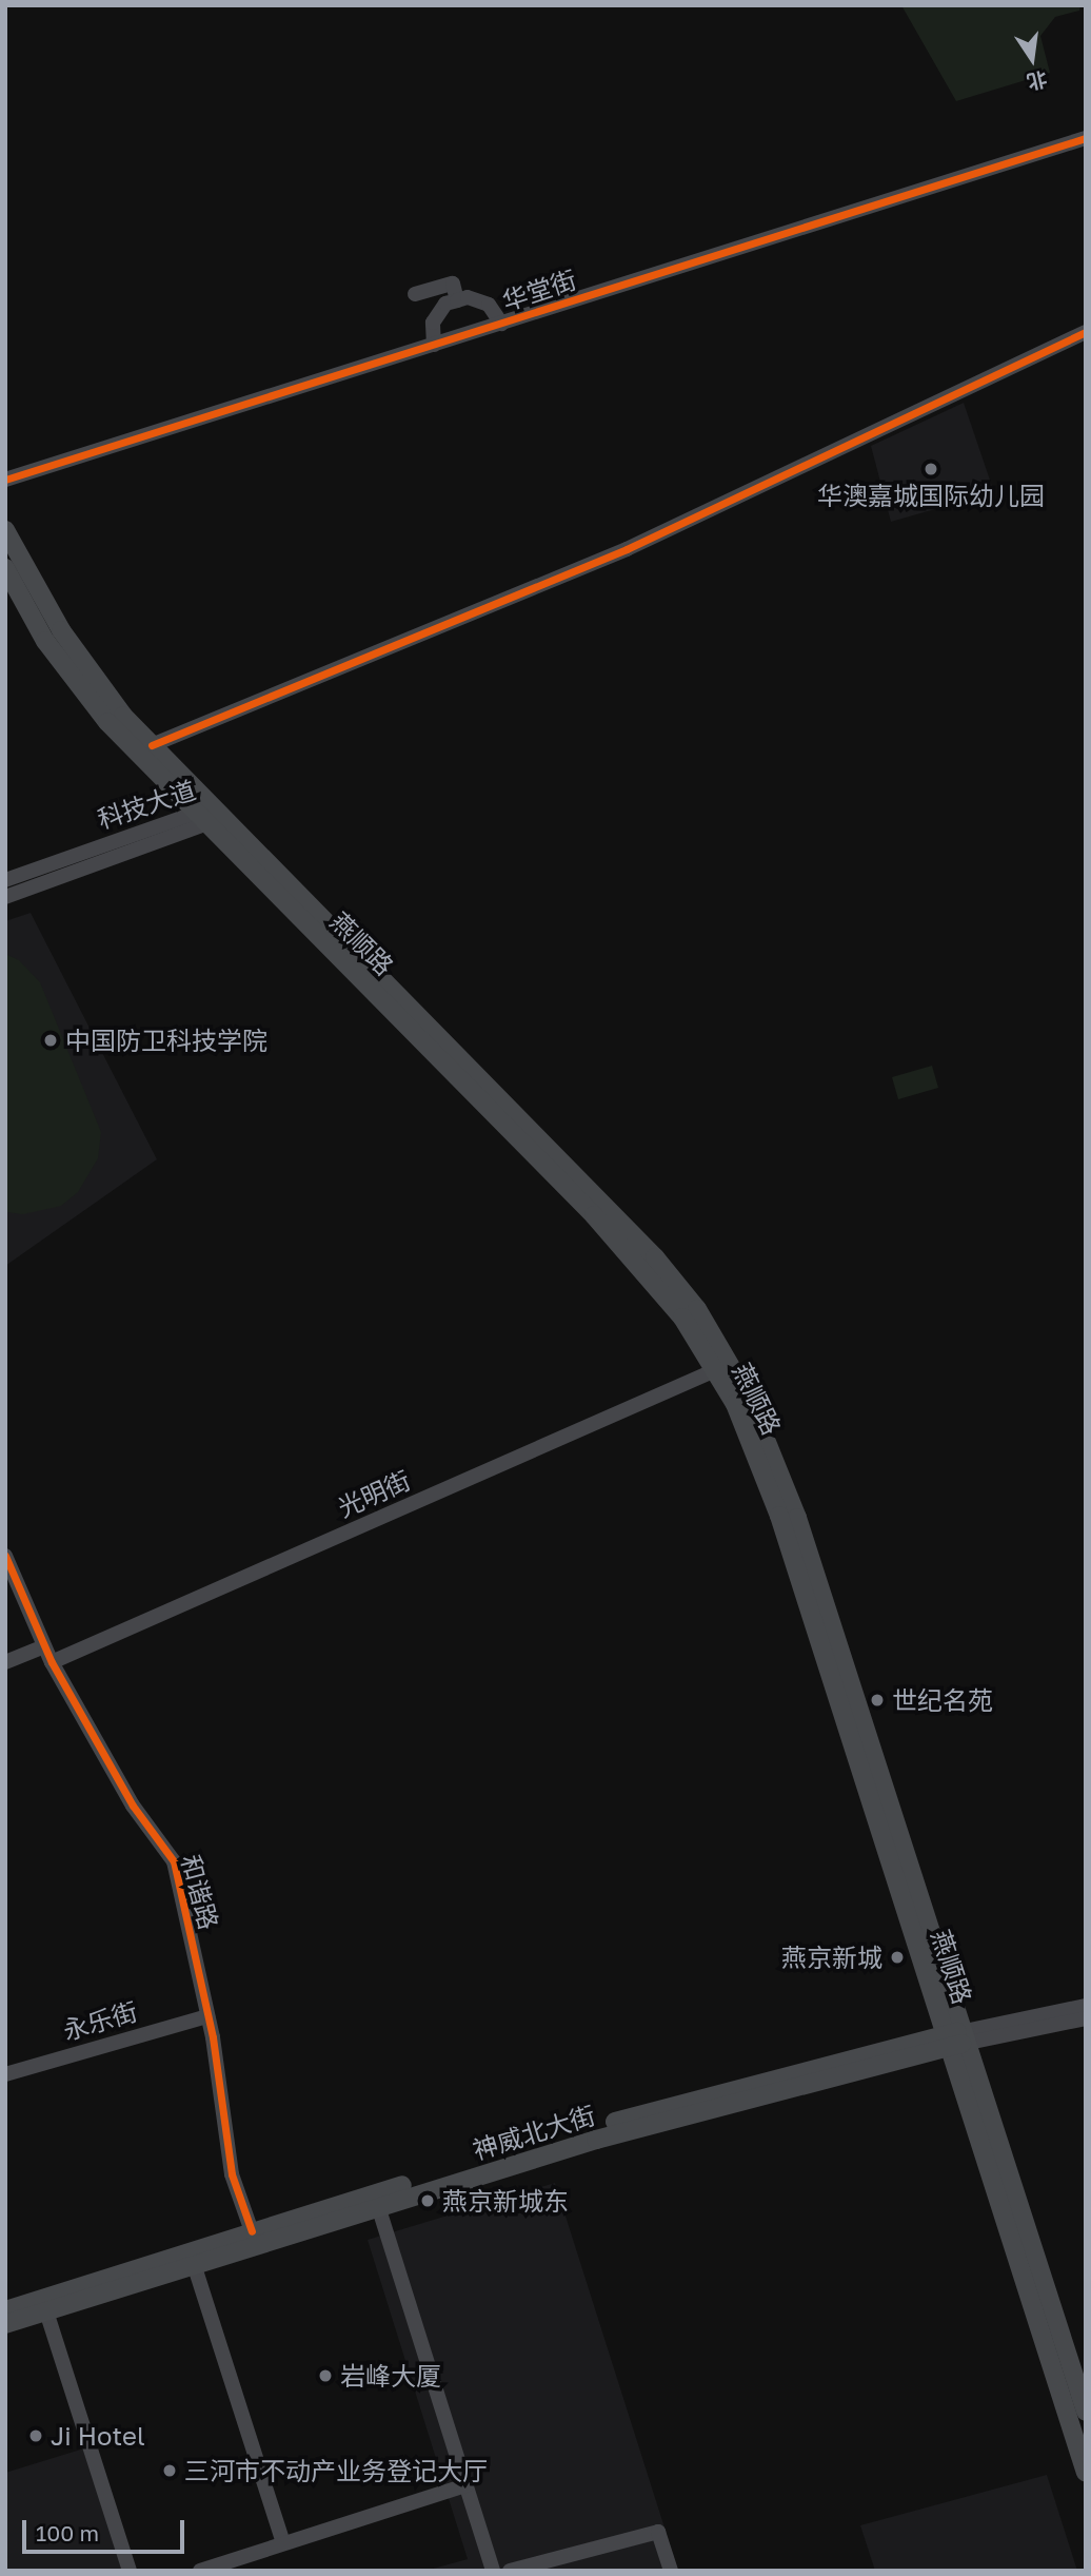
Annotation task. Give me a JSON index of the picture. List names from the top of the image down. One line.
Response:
{"streets":{"main road":["燕顺路","神威北大街"],"street":["华堂街","科技大道","光明街","和谐路","永乐街"]},"crossings":[["科技大道","燕顺路"],["燕顺路","光明街"],["燕顺路","神威北大街"],["光明街","和谐路"],["和谐路","永乐街"],["和谐路","神威北大街"]],"places":["华澳嘉城国际幼儿园","中国防卫科技学院","世纪名苑","燕京新城","燕京新城东","岩峰大厦","Ji Hotel","三河市不动产业务登记大厅"],"scale_bar":"100 m","north":"bottom"}
